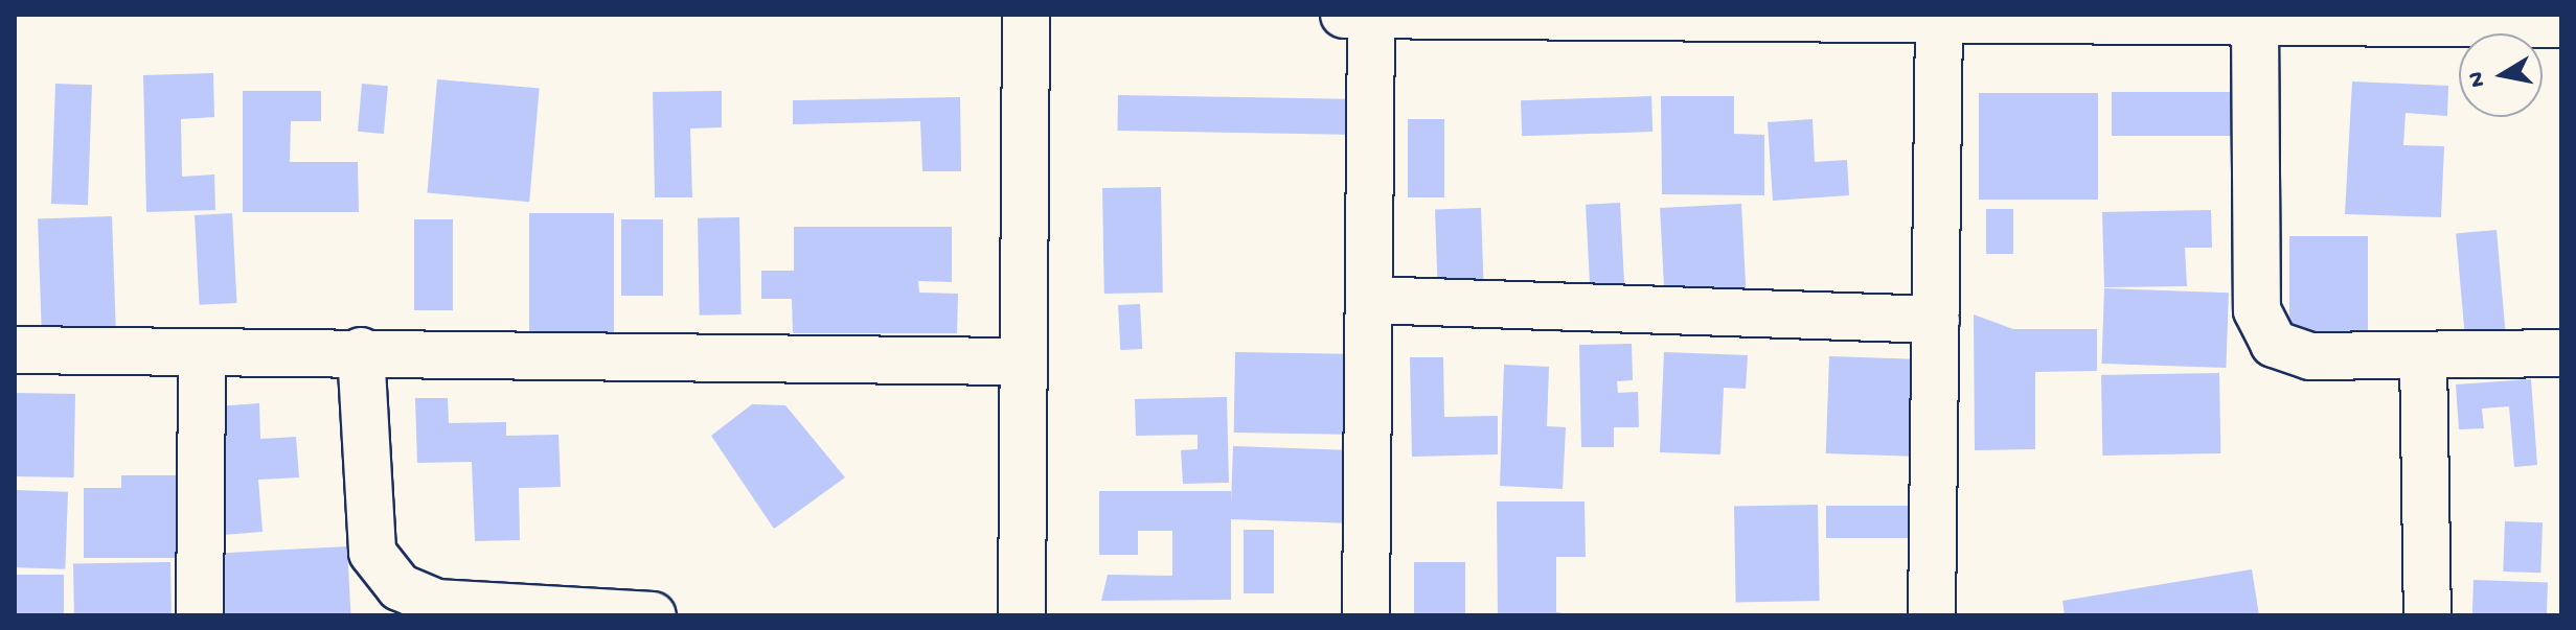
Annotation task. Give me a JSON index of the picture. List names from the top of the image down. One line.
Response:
{"north":"left"}
